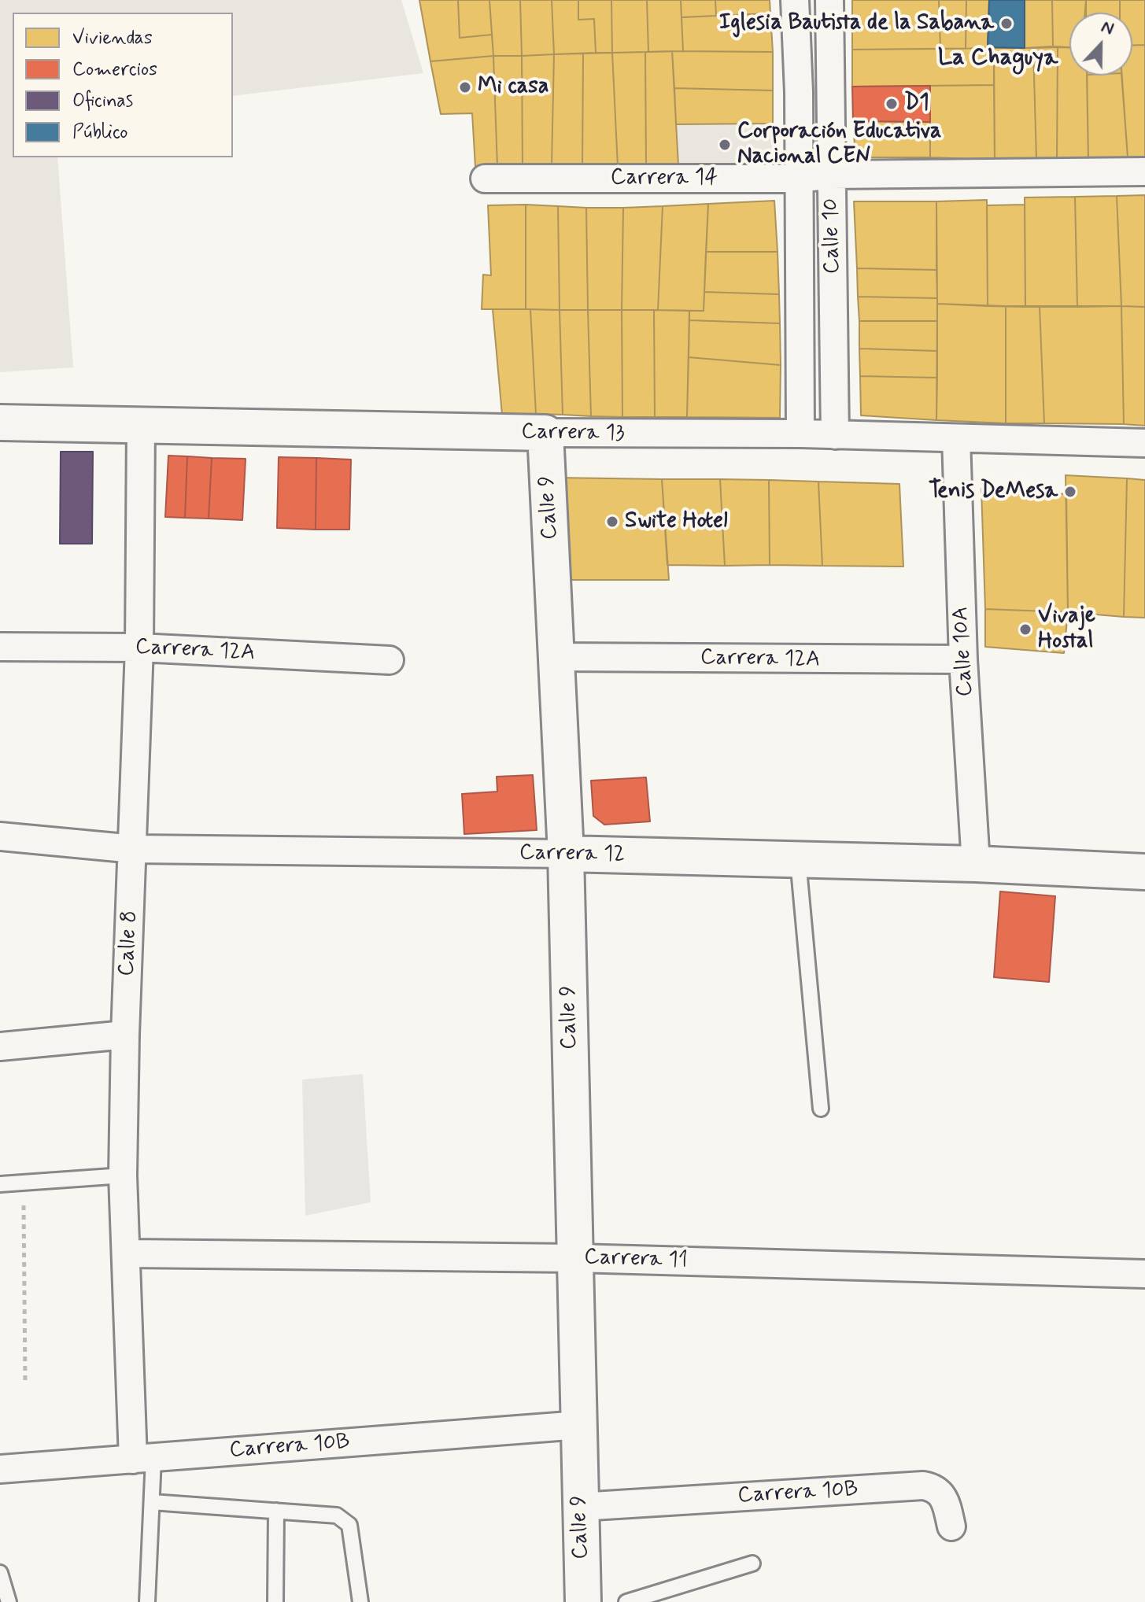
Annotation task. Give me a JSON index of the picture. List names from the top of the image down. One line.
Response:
{"streets":{"main road":["Carrera 13","Calle 9","Carrera 12"],"street":["Carrera 14","Calle 10","Carrera 12A","Calle 10A","Calle 8","Carrera 11","Carrera 10B"]},"crossings":[["Carrera 14","Calle 10"],["Calle 10","Carrera 13"],["Carrera 13","Calle 9"],["Carrera 13","Calle 10A"],["Carrera 13","Calle 8"],["Calle 9","Carrera 12A"],["Calle 9","Carrera 12"],["Calle 9","Carrera 11"],["Calle 9","Carrera 10B"],["Carrera 12A","Calle 10A"],["Carrera 12A","Calle 8"],["Calle 10A","Carrera 12"],["Carrera 12","Calle 8"],["Calle 8","Carrera 11"],["Calle 8","Carrera 10B"]],"districts":["La Chaguya"],"places":["Iglesia Bautista de la Sabana","Mi casa","D1","Corporación Educativa Nacional CEN","Tenis DeMesa","Swite Hotel","Vivaje Hostal"],"legend":["Viviendas","Comercios","Oficinas","Público"],"north":"top"}
